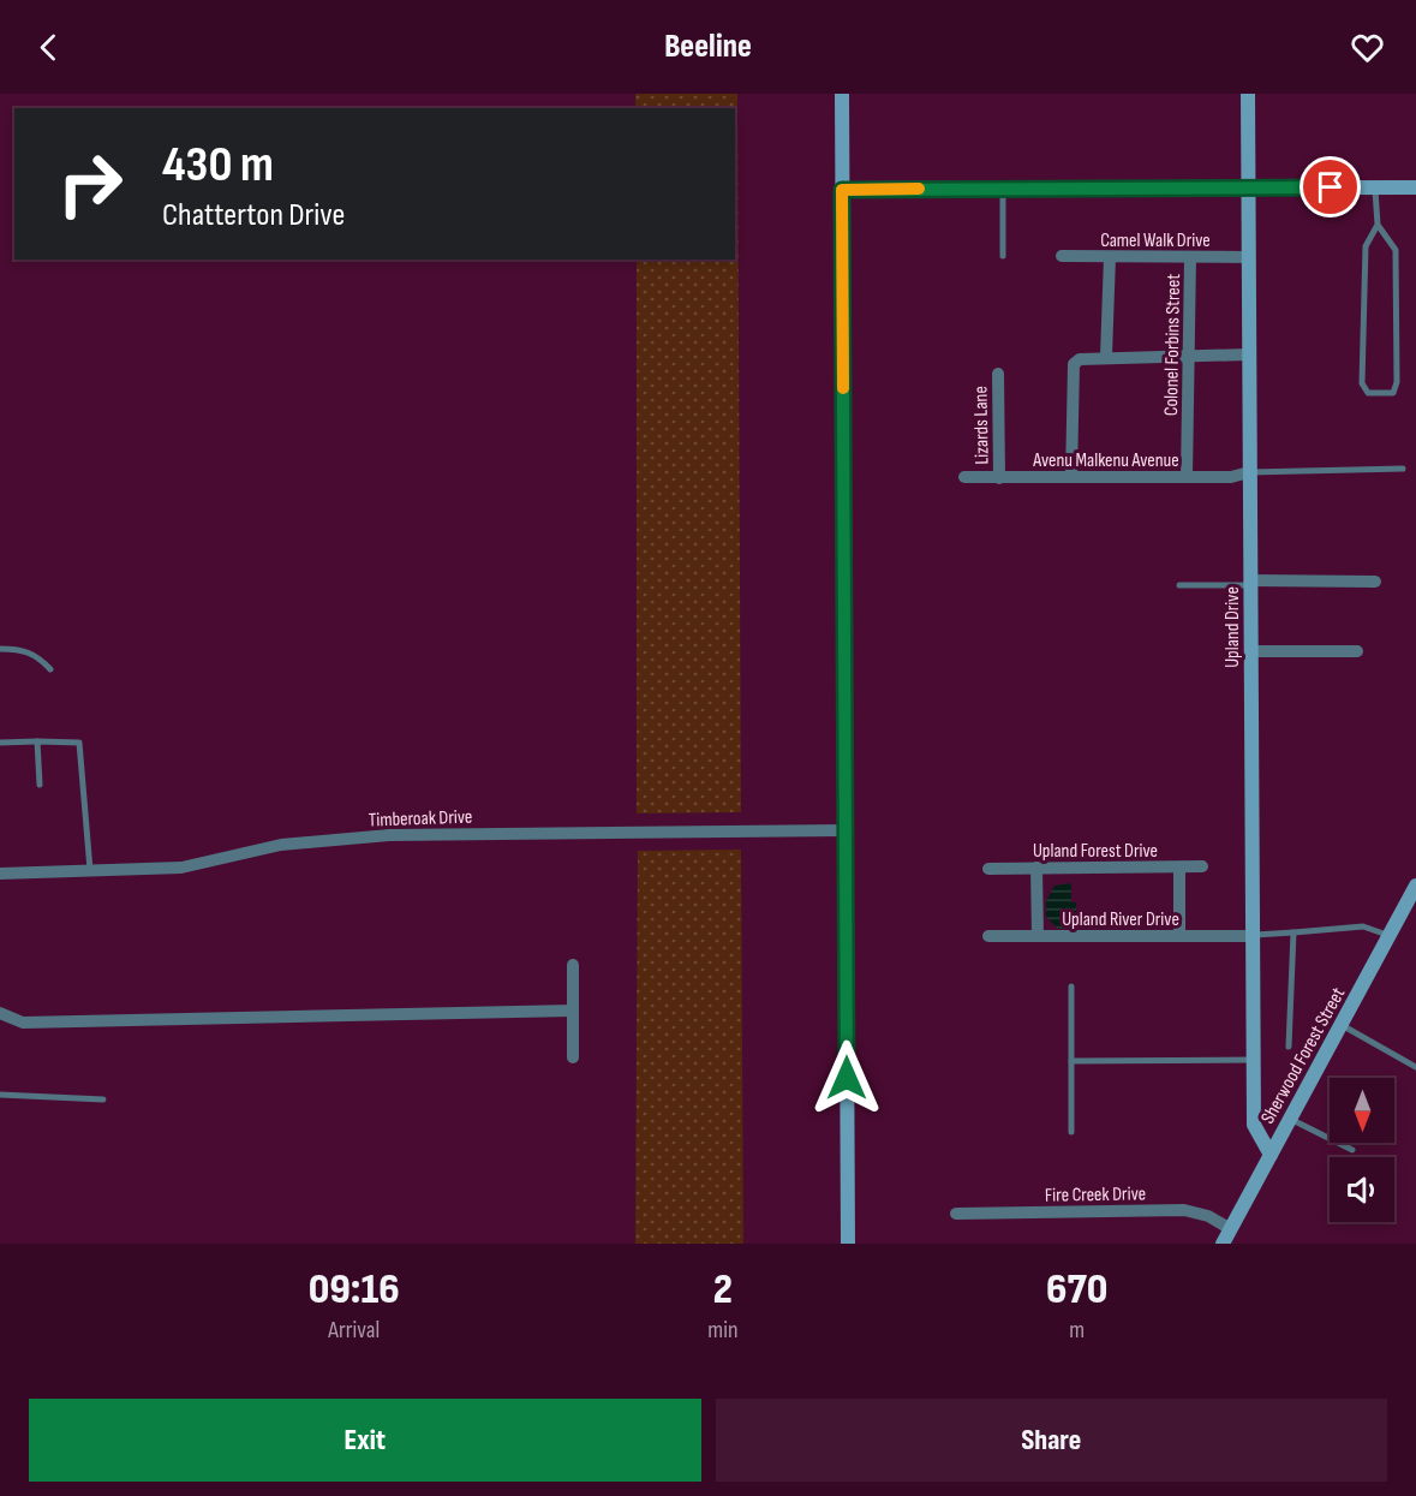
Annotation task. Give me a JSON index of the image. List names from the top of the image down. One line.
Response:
{"streets":{"street":["Camel Walk Drive","Colonel Forbins Street","Lizards Lane","Avenu Malkenu Avenue","Upland Drive","Timberoak Drive","Upland Forest Drive","Upland River Drive","Sherwood Forest Street","Fire Creek Drive"]},"crossings":[["Camel Walk Drive","Colonel Forbins Street"],["Camel Walk Drive","Upland Drive"],["Colonel Forbins Street","Avenu Malkenu Avenue"],["Lizards Lane","Avenu Malkenu Avenue"],["Avenu Malkenu Avenue","Upland Drive"],["Upland Drive","Upland River Drive"],["Upland Drive","Sherwood Forest Street"],["Sherwood Forest Street","Fire Creek Drive"]],"north":"bottom","page":{"header":"Beeline","turn":["430 m","Chatterton Drive"],"eta":["09:16","Arrival","2","min","670","m"],"buttons":["Exit","Share"]}}
